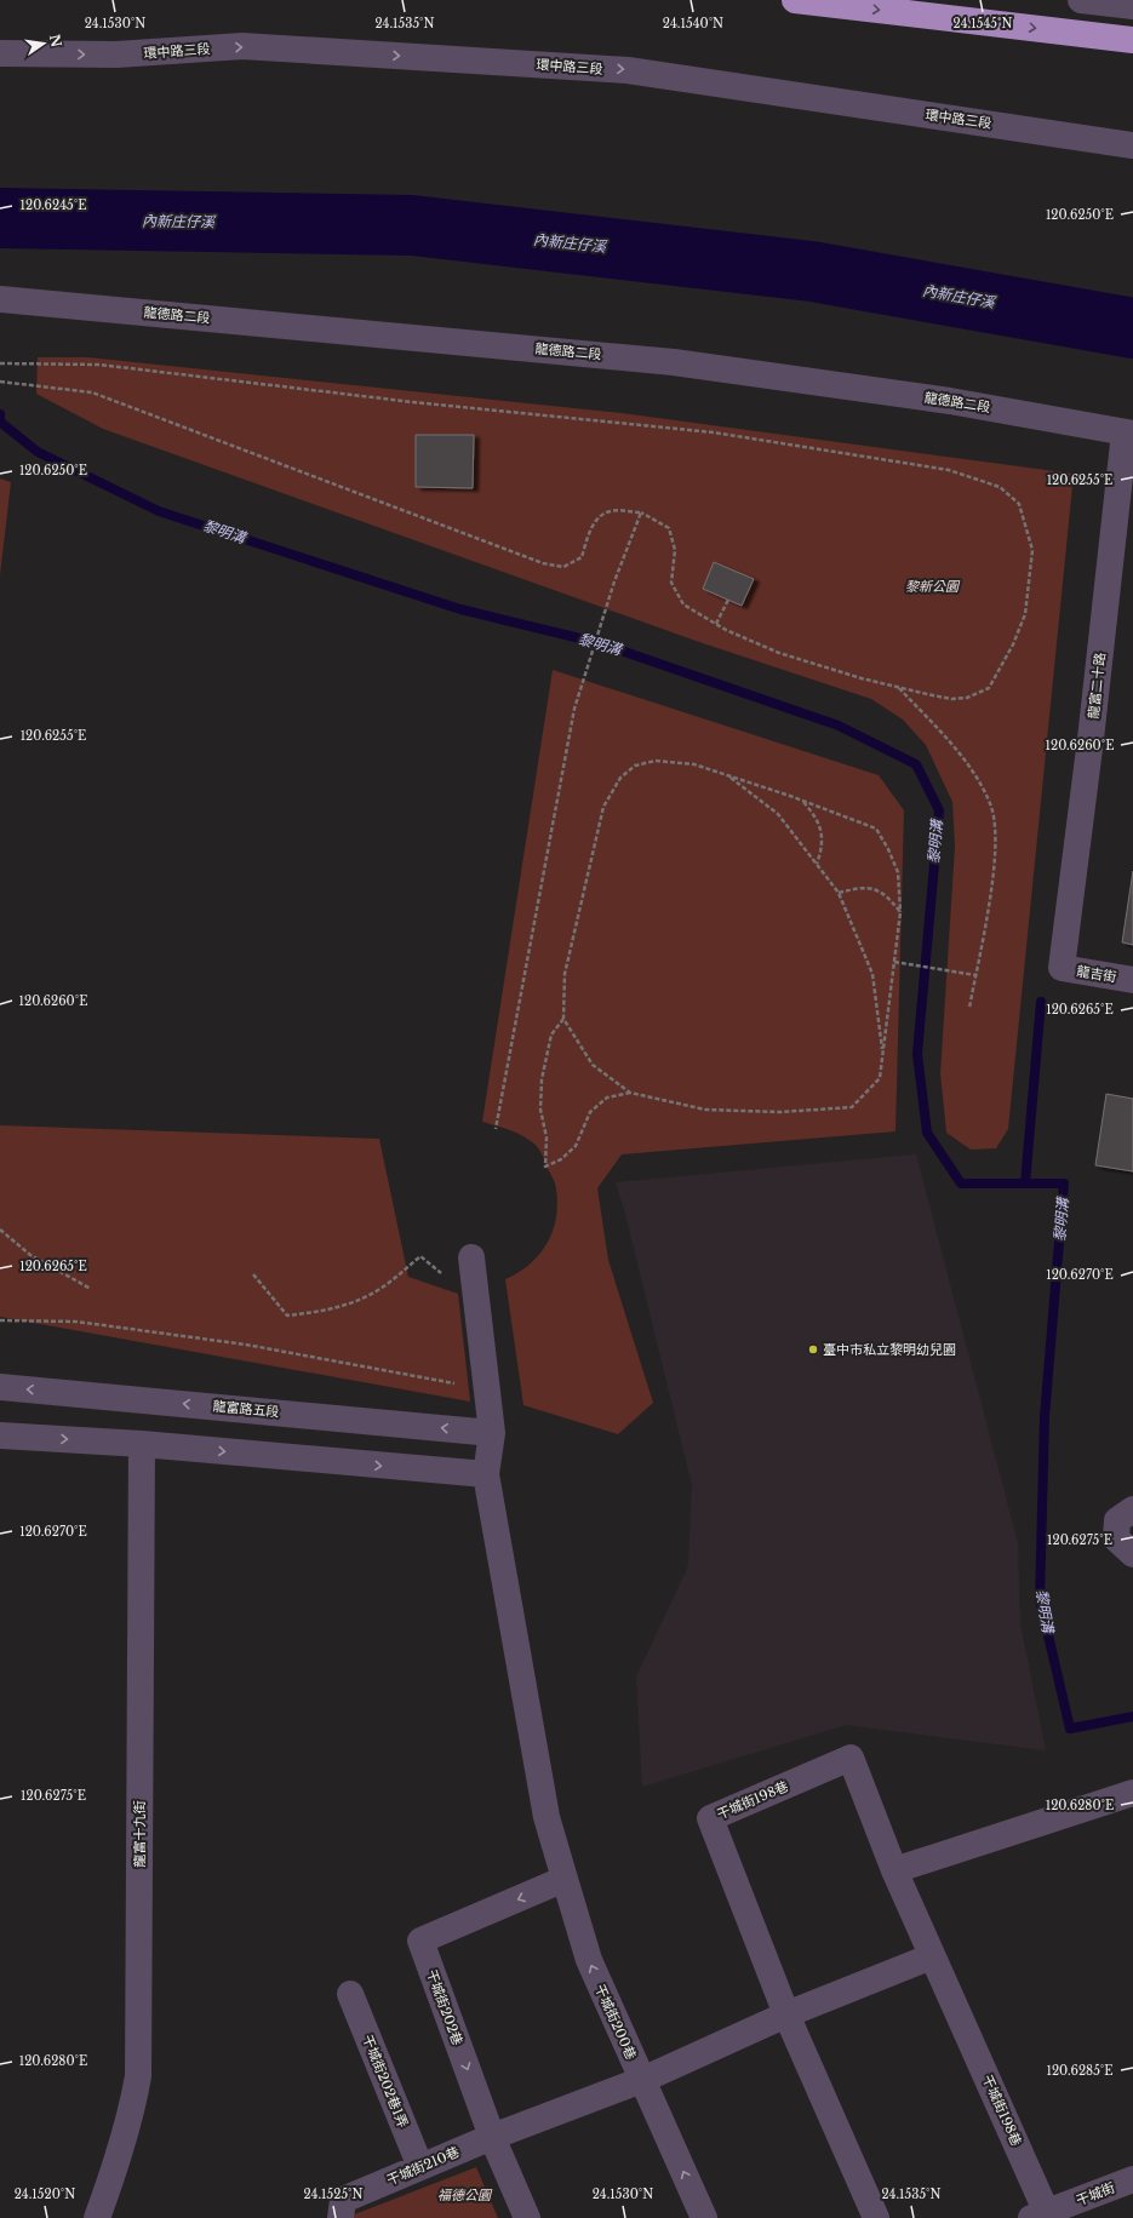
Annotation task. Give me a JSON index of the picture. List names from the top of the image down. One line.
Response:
{"streets":{"street":["環中路三段","龍德路二段","龍富二十路","龍吉街","龍富路五段","干城街198巷","龍富十九街","干城街202巷","干城街200巷","干城街202巷1弄","干城街210巷","干城街"]},"crossings":[["龍德路二段","龍富二十路"],["龍富二十路","龍吉街"],["龍富路五段","干城街200巷"],["干城街198巷","干城街"],["干城街202巷","干城街200巷"],["干城街202巷","干城街210巷"],["干城街202巷1弄","干城街210巷"]],"one_way":["環中路三段","干城街200巷"],"water":["內新庄仔溪","黎明溝"],"parks":["黎新公園","福德公園"],"places":["臺中市私立黎明幼兒園"],"north":"right","coordinates":["24.1530°N","24.1535°N","24.1545°N","24.1540°N","120.6245°E","120.6250°E","120.6255°E","120.6260°E","120.6265°E","120.6270°E","120.6275°E","120.6280°E","120.6285°E","24.1520°N","24.1525°N"]}
